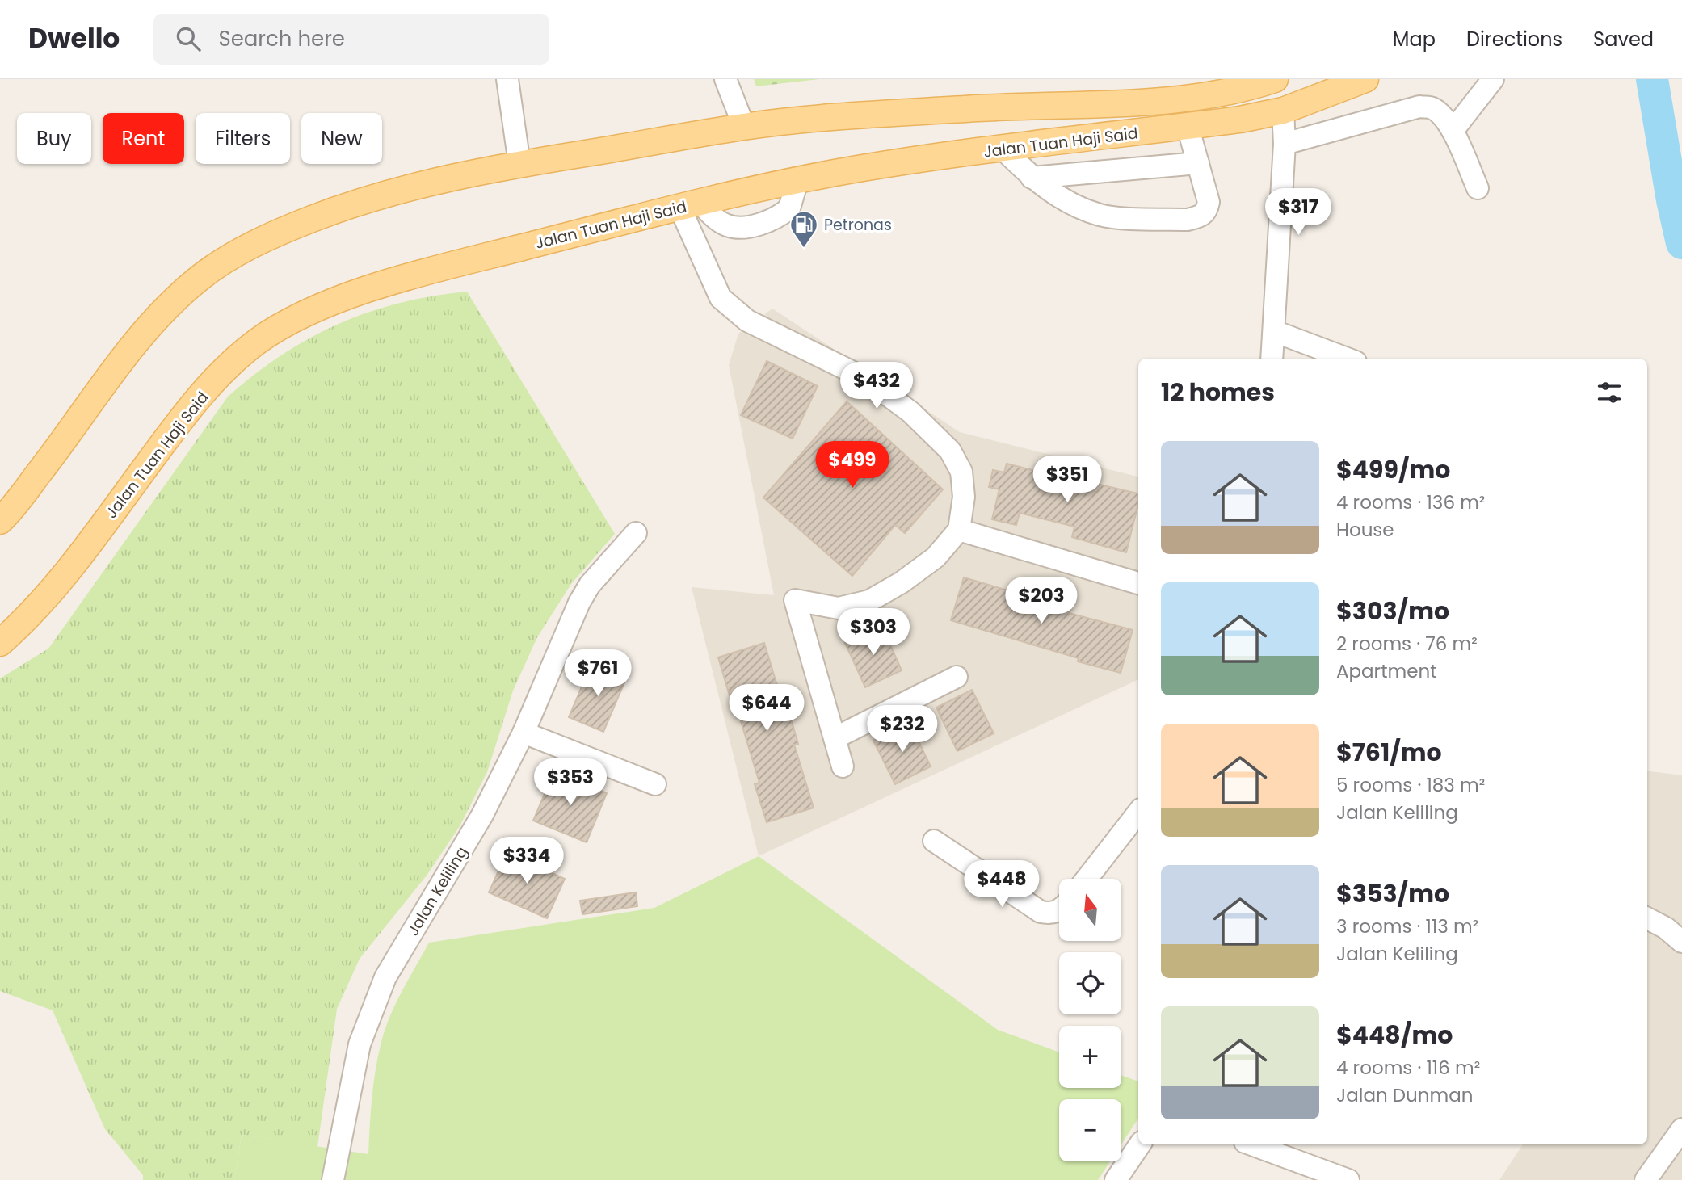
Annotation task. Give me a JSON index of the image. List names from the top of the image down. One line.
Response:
{"streets":{"main road":["Jalan Tuan Haji Said"],"street":["Jalan Keliling"]},"places":{"fuel station":["Petronas"]},"north":"top","page":{"header":"Dwello","search":"Search here","nav":["Map","Directions","Saved"],"chip":["Buy","Rent","Filters","New"],"price":["$317","$432","$499","$351","$203","$303","$761","$644","$232","$353","$334","$448"],"heading":"12 homes","list":[{"name":"$499/mo","note":"4 rooms · 136 m² · House"},{"name":"$303/mo","note":"2 rooms · 76 m² · Apartment"},{"name":"$761/mo","note":"5 rooms · 183 m² · Jalan Keliling"},{"name":"$353/mo","note":"3 rooms · 113 m² · Jalan Keliling"},{"name":"$448/mo","note":"4 rooms · 116 m² · Jalan Dunman"}],"map_buttons":["+","−"]}}
